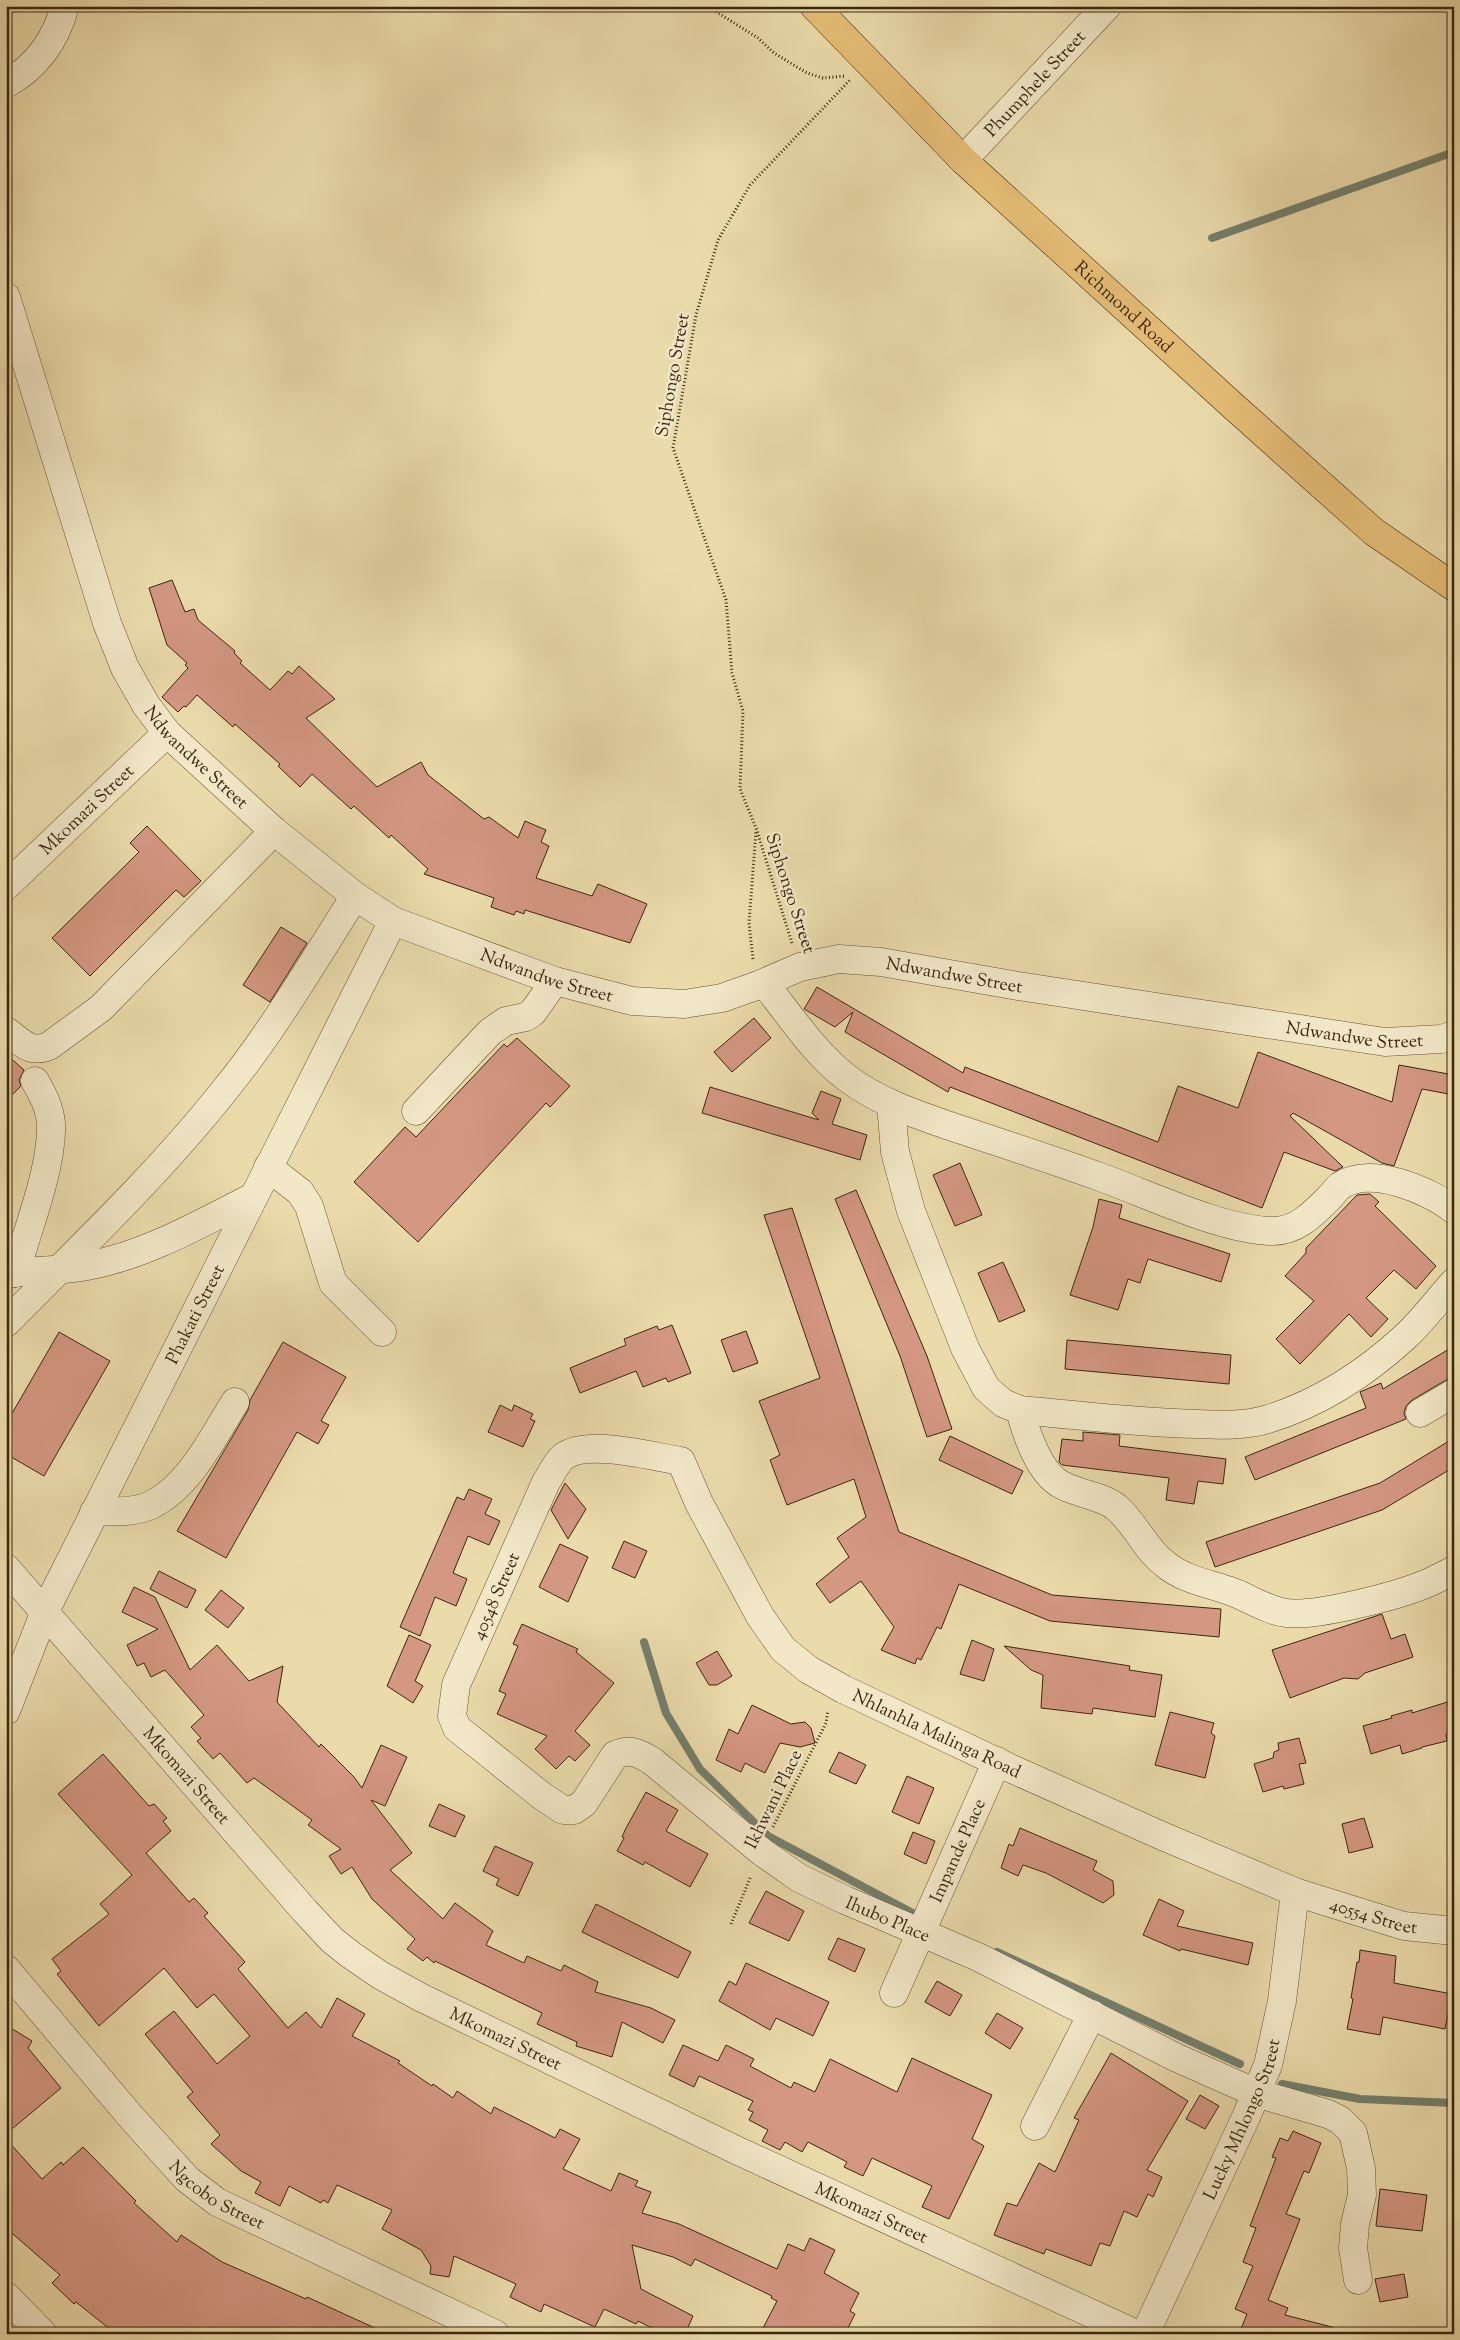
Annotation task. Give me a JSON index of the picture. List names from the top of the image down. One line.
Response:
{"streets":{"highway":["Richmond Road"],"street":["Phumphele Street","Ndwandwe Street","Mkomazi Street","Phakati Street","40548 Street","Nhlanhla Malinga Road","Impande Place","40554 Street","Ihubo Place","Lucky Mhlongo Street","Ngcobo Street"],"path":["Siphongo Street","Ikhwani Place"]},"crossings":[["Phumphele Street","Richmond Road"],["Siphongo Street","Ndwandwe Street"],["Ndwandwe Street","Mkomazi Street"],["Ndwandwe Street","Phakati Street"],["Mkomazi Street","Phakati Street"],["40548 Street","Nhlanhla Malinga Road"],["40548 Street","Ihubo Place"],["Nhlanhla Malinga Road","Ikhwani Place"],["Nhlanhla Malinga Road","Impande Place"],["Nhlanhla Malinga Road","40554 Street"],["Nhlanhla Malinga Road","Lucky Mhlongo Street"],["Ikhwani Place","Ihubo Place"],["Impande Place","Ihubo Place"],["40554 Street","Lucky Mhlongo Street"],["Ihubo Place","Lucky Mhlongo Street"]]}
